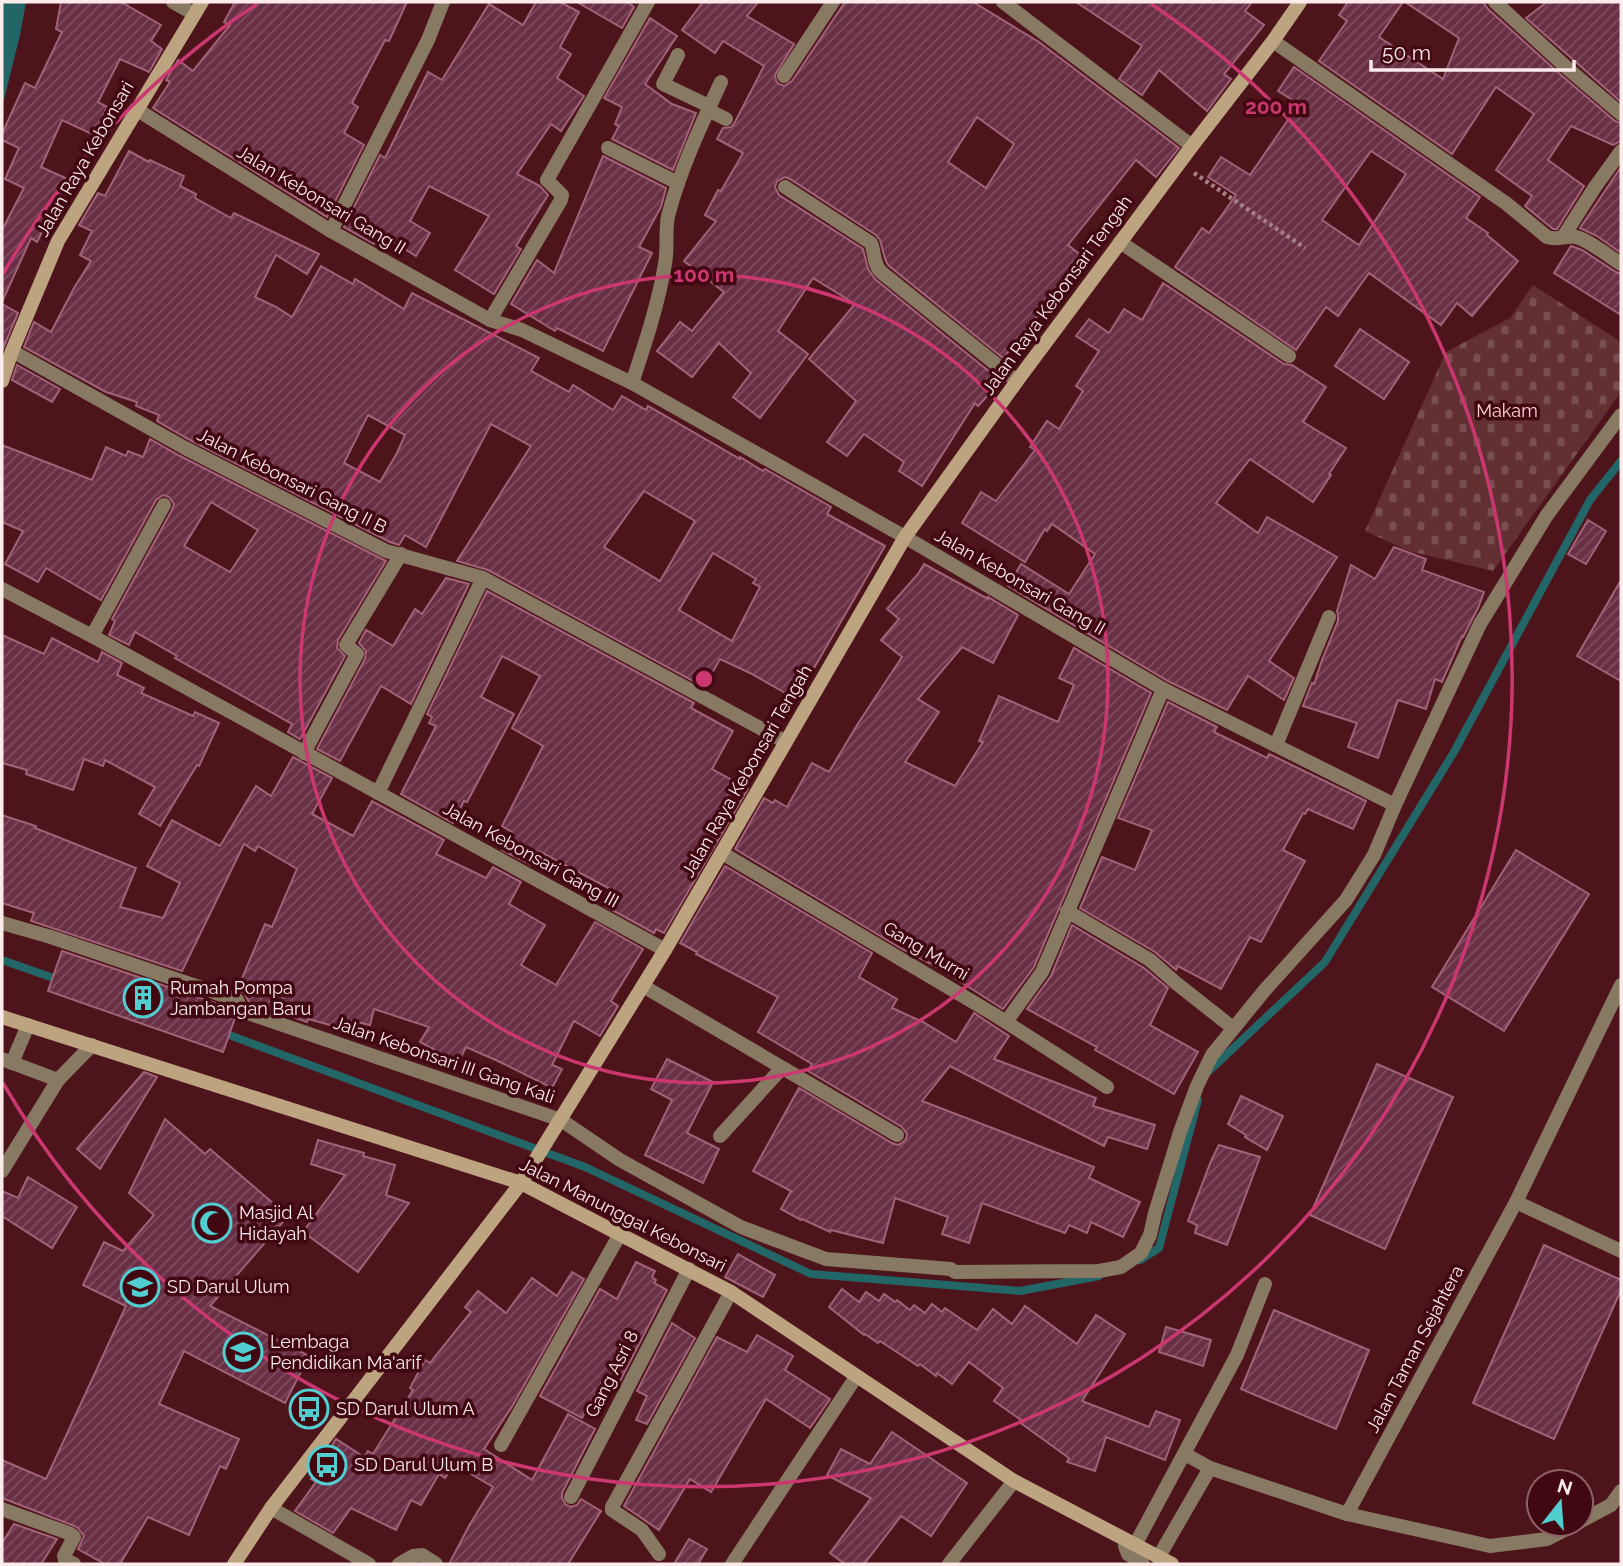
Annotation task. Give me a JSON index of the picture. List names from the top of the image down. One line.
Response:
{"streets":{"street":["Jalan Raya Kebonsari","Jalan Kebonsari Gang II","Jalan Raya Kebonsari Tengah","Jalan Kebonsari Gang II B","Jalan Kebonsari Gang III","Gang Murni","Jalan Kebonsari III Gang Kali","Jalan Manunggal Kebonsari","Jalan Taman Sejahtera","Gang Asri 8"]},"crossings":[["Jalan Raya Kebonsari","Jalan Kebonsari Gang II"],["Jalan Raya Kebonsari","Jalan Kebonsari Gang II B"],["Jalan Kebonsari Gang II","Jalan Raya Kebonsari Tengah"],["Jalan Kebonsari Gang II","Jalan Kebonsari III Gang Kali"],["Jalan Raya Kebonsari Tengah","Jalan Kebonsari Gang II B"],["Jalan Raya Kebonsari Tengah","Jalan Kebonsari Gang III"],["Jalan Raya Kebonsari Tengah","Gang Murni"],["Jalan Raya Kebonsari Tengah","Jalan Kebonsari III Gang Kali"],["Jalan Raya Kebonsari Tengah","Jalan Manunggal Kebonsari"],["Jalan Manunggal Kebonsari","Gang Asri 8"]],"parks":["Makam"],"places":{"building":["Rumah Pompa Jambangan Baru"],"mosque":["Masjid Al Hidayah"],"school or university":["SD Darul Ulum","Lembaga Pendidikan Ma'arif"],"bus stop":["SD Darul Ulum A","SD Darul Ulum B"]},"scale_bar":"50 m","north":"top","rings":["200 m","100 m"]}
